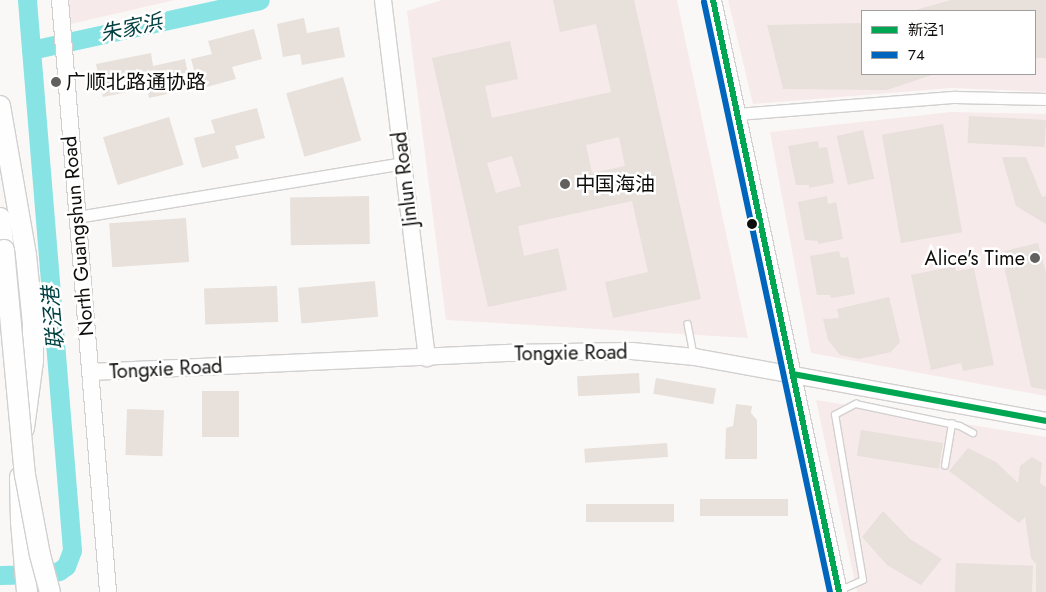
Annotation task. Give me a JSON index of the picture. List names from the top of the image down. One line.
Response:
{"streets":{"street":["Jinlun Road","North Guangshun Road","Tongxie Road"]},"crossings":[["Jinlun Road","Tongxie Road"],["North Guangshun Road","Tongxie Road"]],"water":["朱家浜","联泾港"],"places":["广顺北路通协路","中国海油","Alice's Time"],"lines":["transit line 新泾1","transit line 74"],"legend":["新泾1","74"]}
